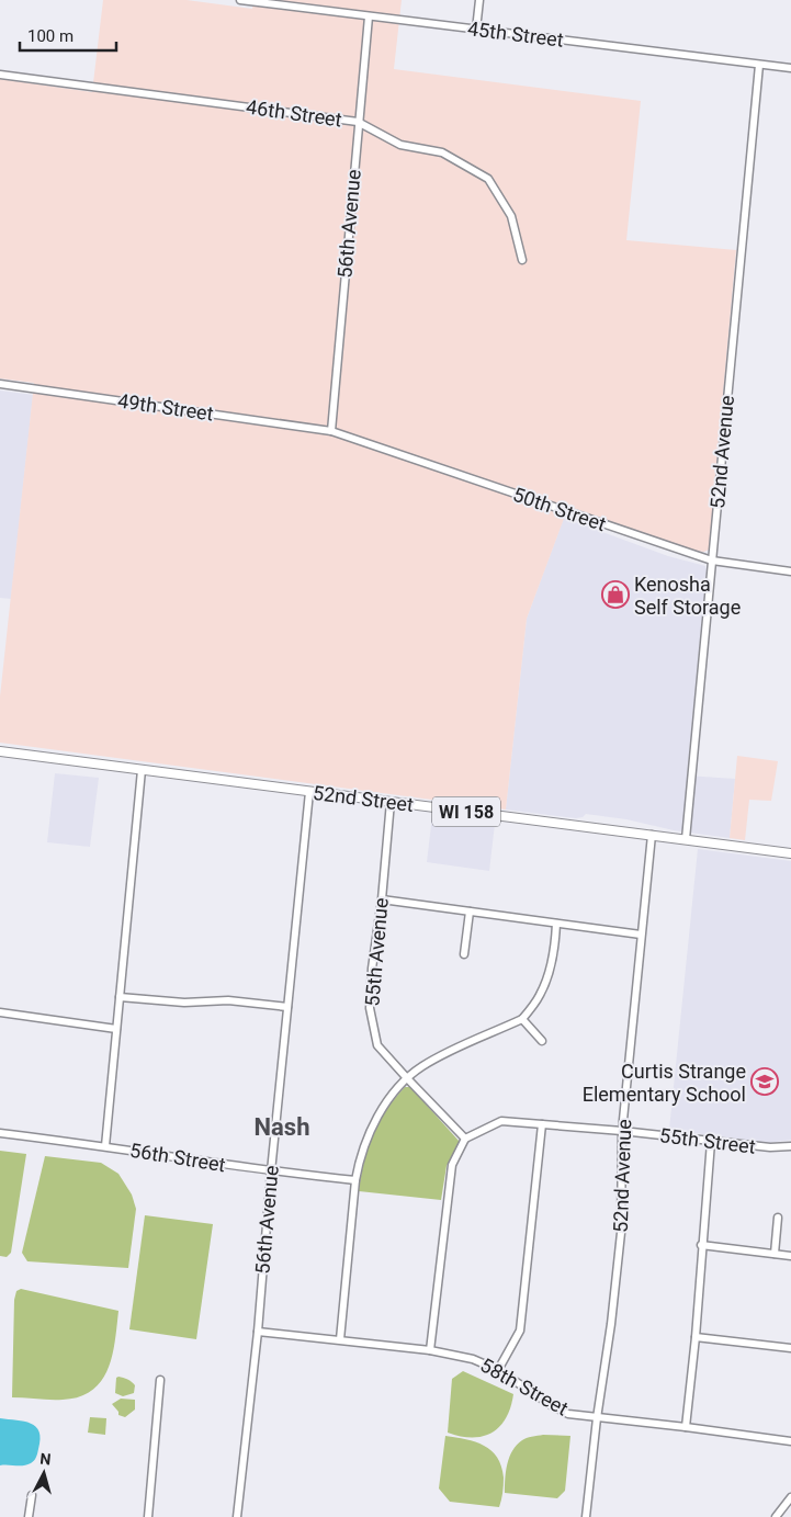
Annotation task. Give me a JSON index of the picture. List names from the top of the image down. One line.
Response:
{"streets":{"main road":["52nd Street","WI 158"],"street":["45th Street","46th Street","56th Avenue","49th Street","52nd Avenue","50th Street","55th Avenue","55th Street","56th Street","58th Street"]},"crossings":[["45th Street","56th Avenue"],["45th Street","52nd Avenue"],["46th Street","56th Avenue"],["56th Avenue","49th Street"],["56th Avenue","50th Street"],["56th Avenue","52nd Street"],["56th Avenue","56th Street"],["56th Avenue","58th Street"],["49th Street","50th Street"],["52nd Avenue","50th Street"],["52nd Avenue","52nd Street"],["52nd Avenue","55th Street"],["52nd Avenue","58th Street"],["52nd Street","55th Avenue"],["55th Avenue","55th Street"]],"districts":["Nash"],"places":{"shop":["Kenosha Self Storage"],"school or university":["Curtis Strange Elementary School"]},"scale_bar":"100 m","north":"top"}
